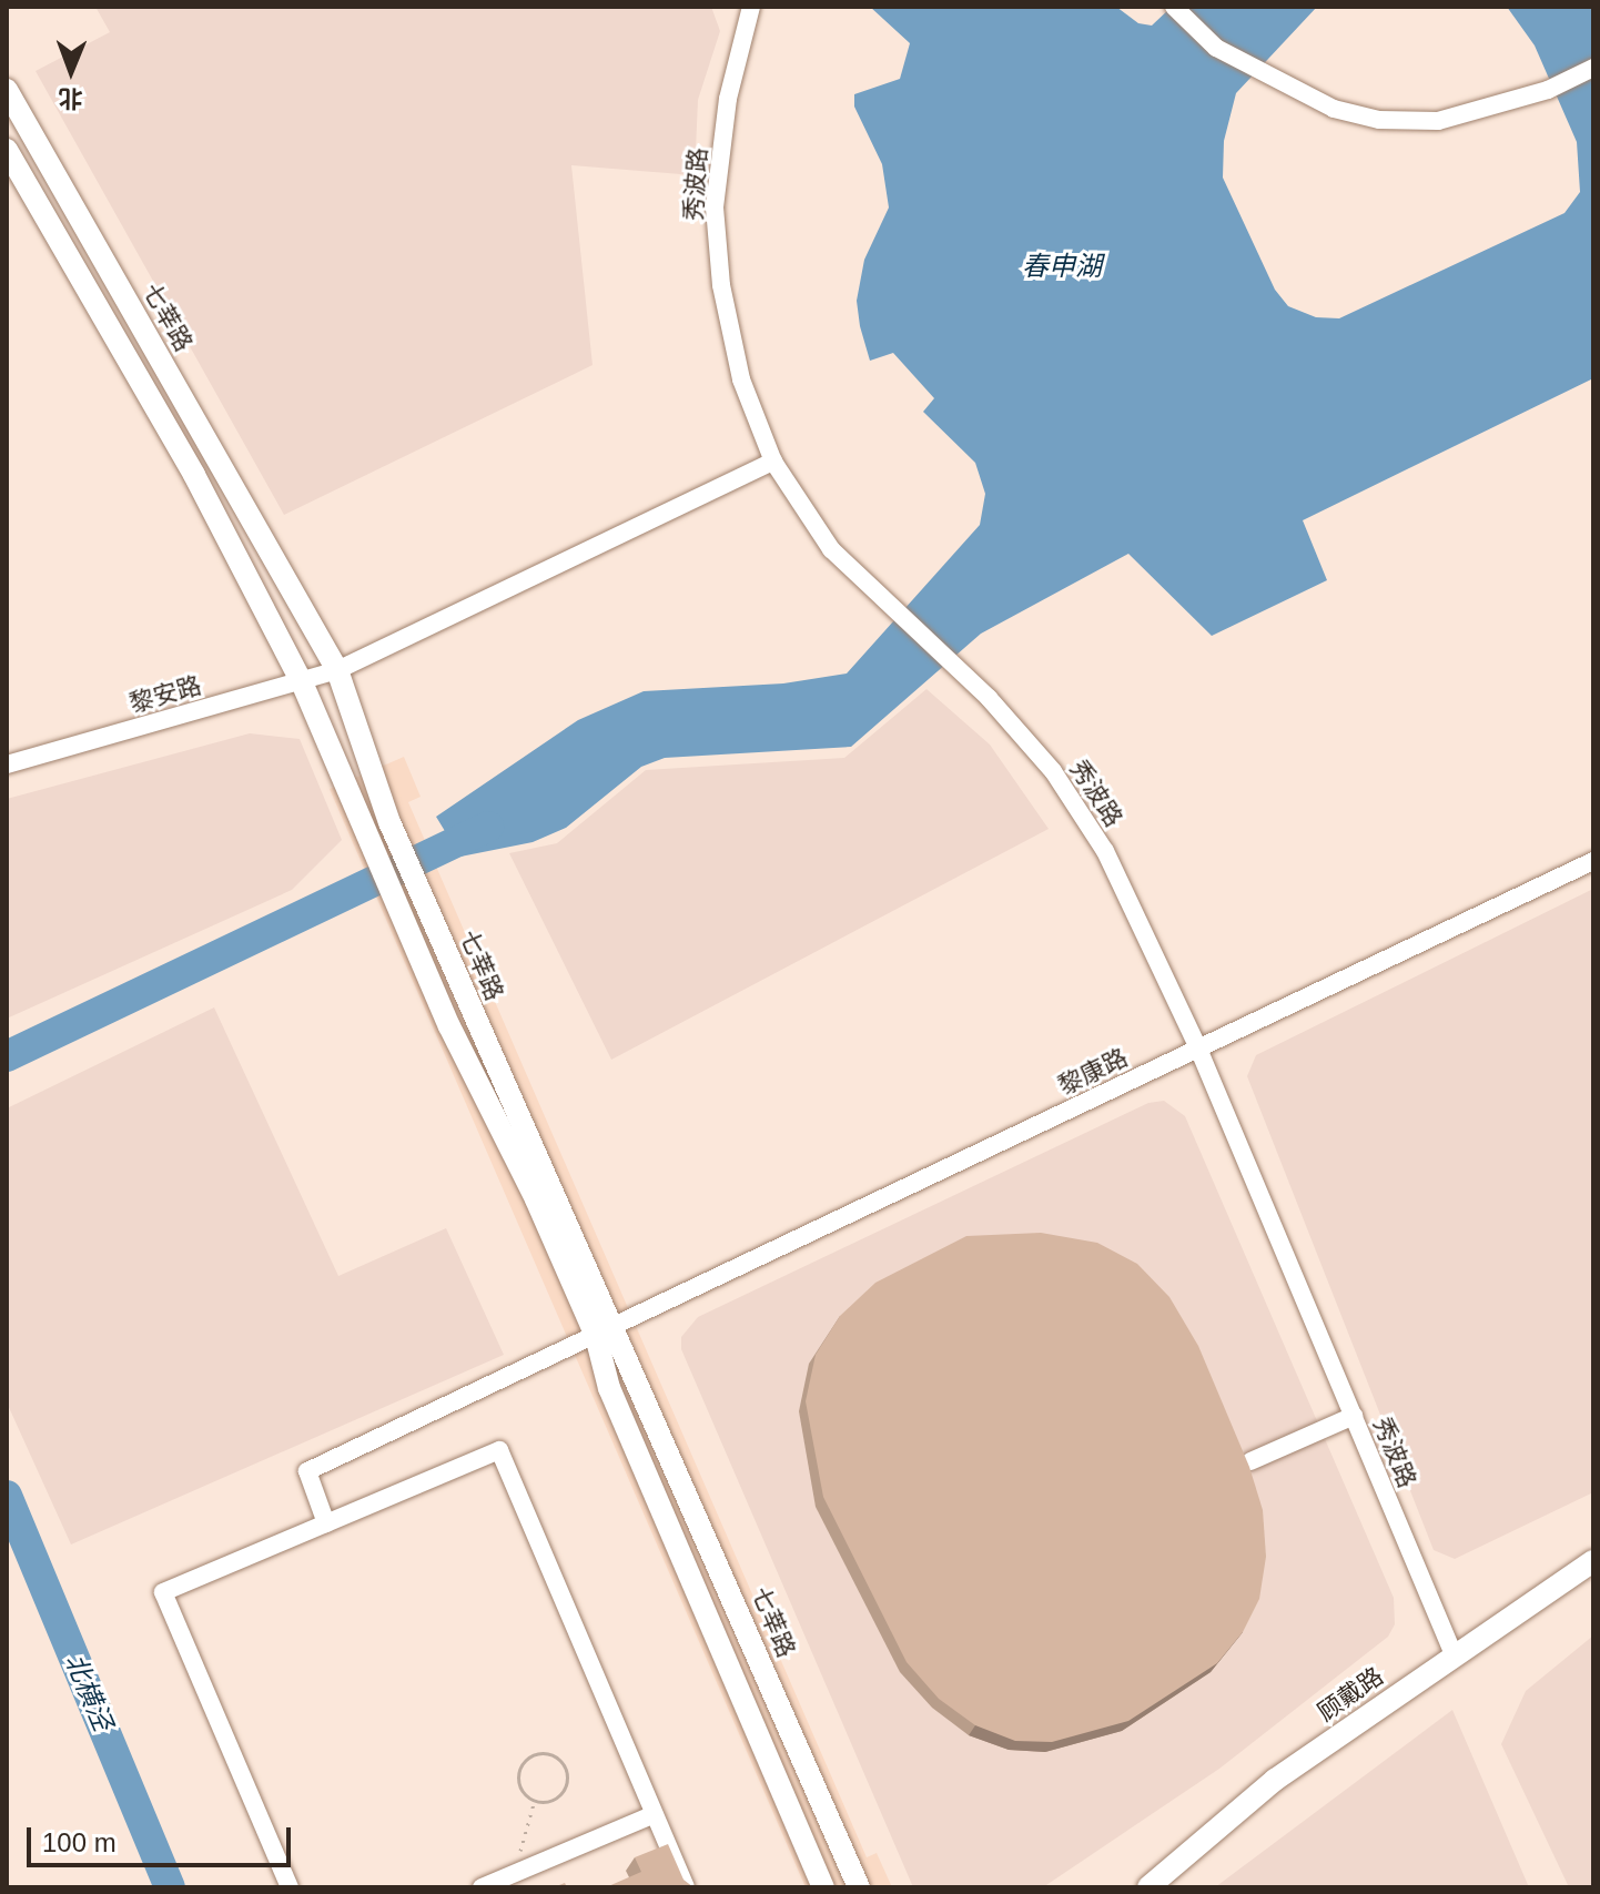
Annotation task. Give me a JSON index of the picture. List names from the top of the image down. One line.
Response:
{"streets":{"main road":["七莘路","顾戴路"],"street":["秀波路","黎安路","黎康路"]},"crossings":[["秀波路","黎安路"],["秀波路","黎康路"],["秀波路","顾戴路"],["七莘路","黎安路"],["七莘路","黎康路"]],"water":["春申湖","北横泾"],"scale_bar":"100 m","north":"bottom"}
